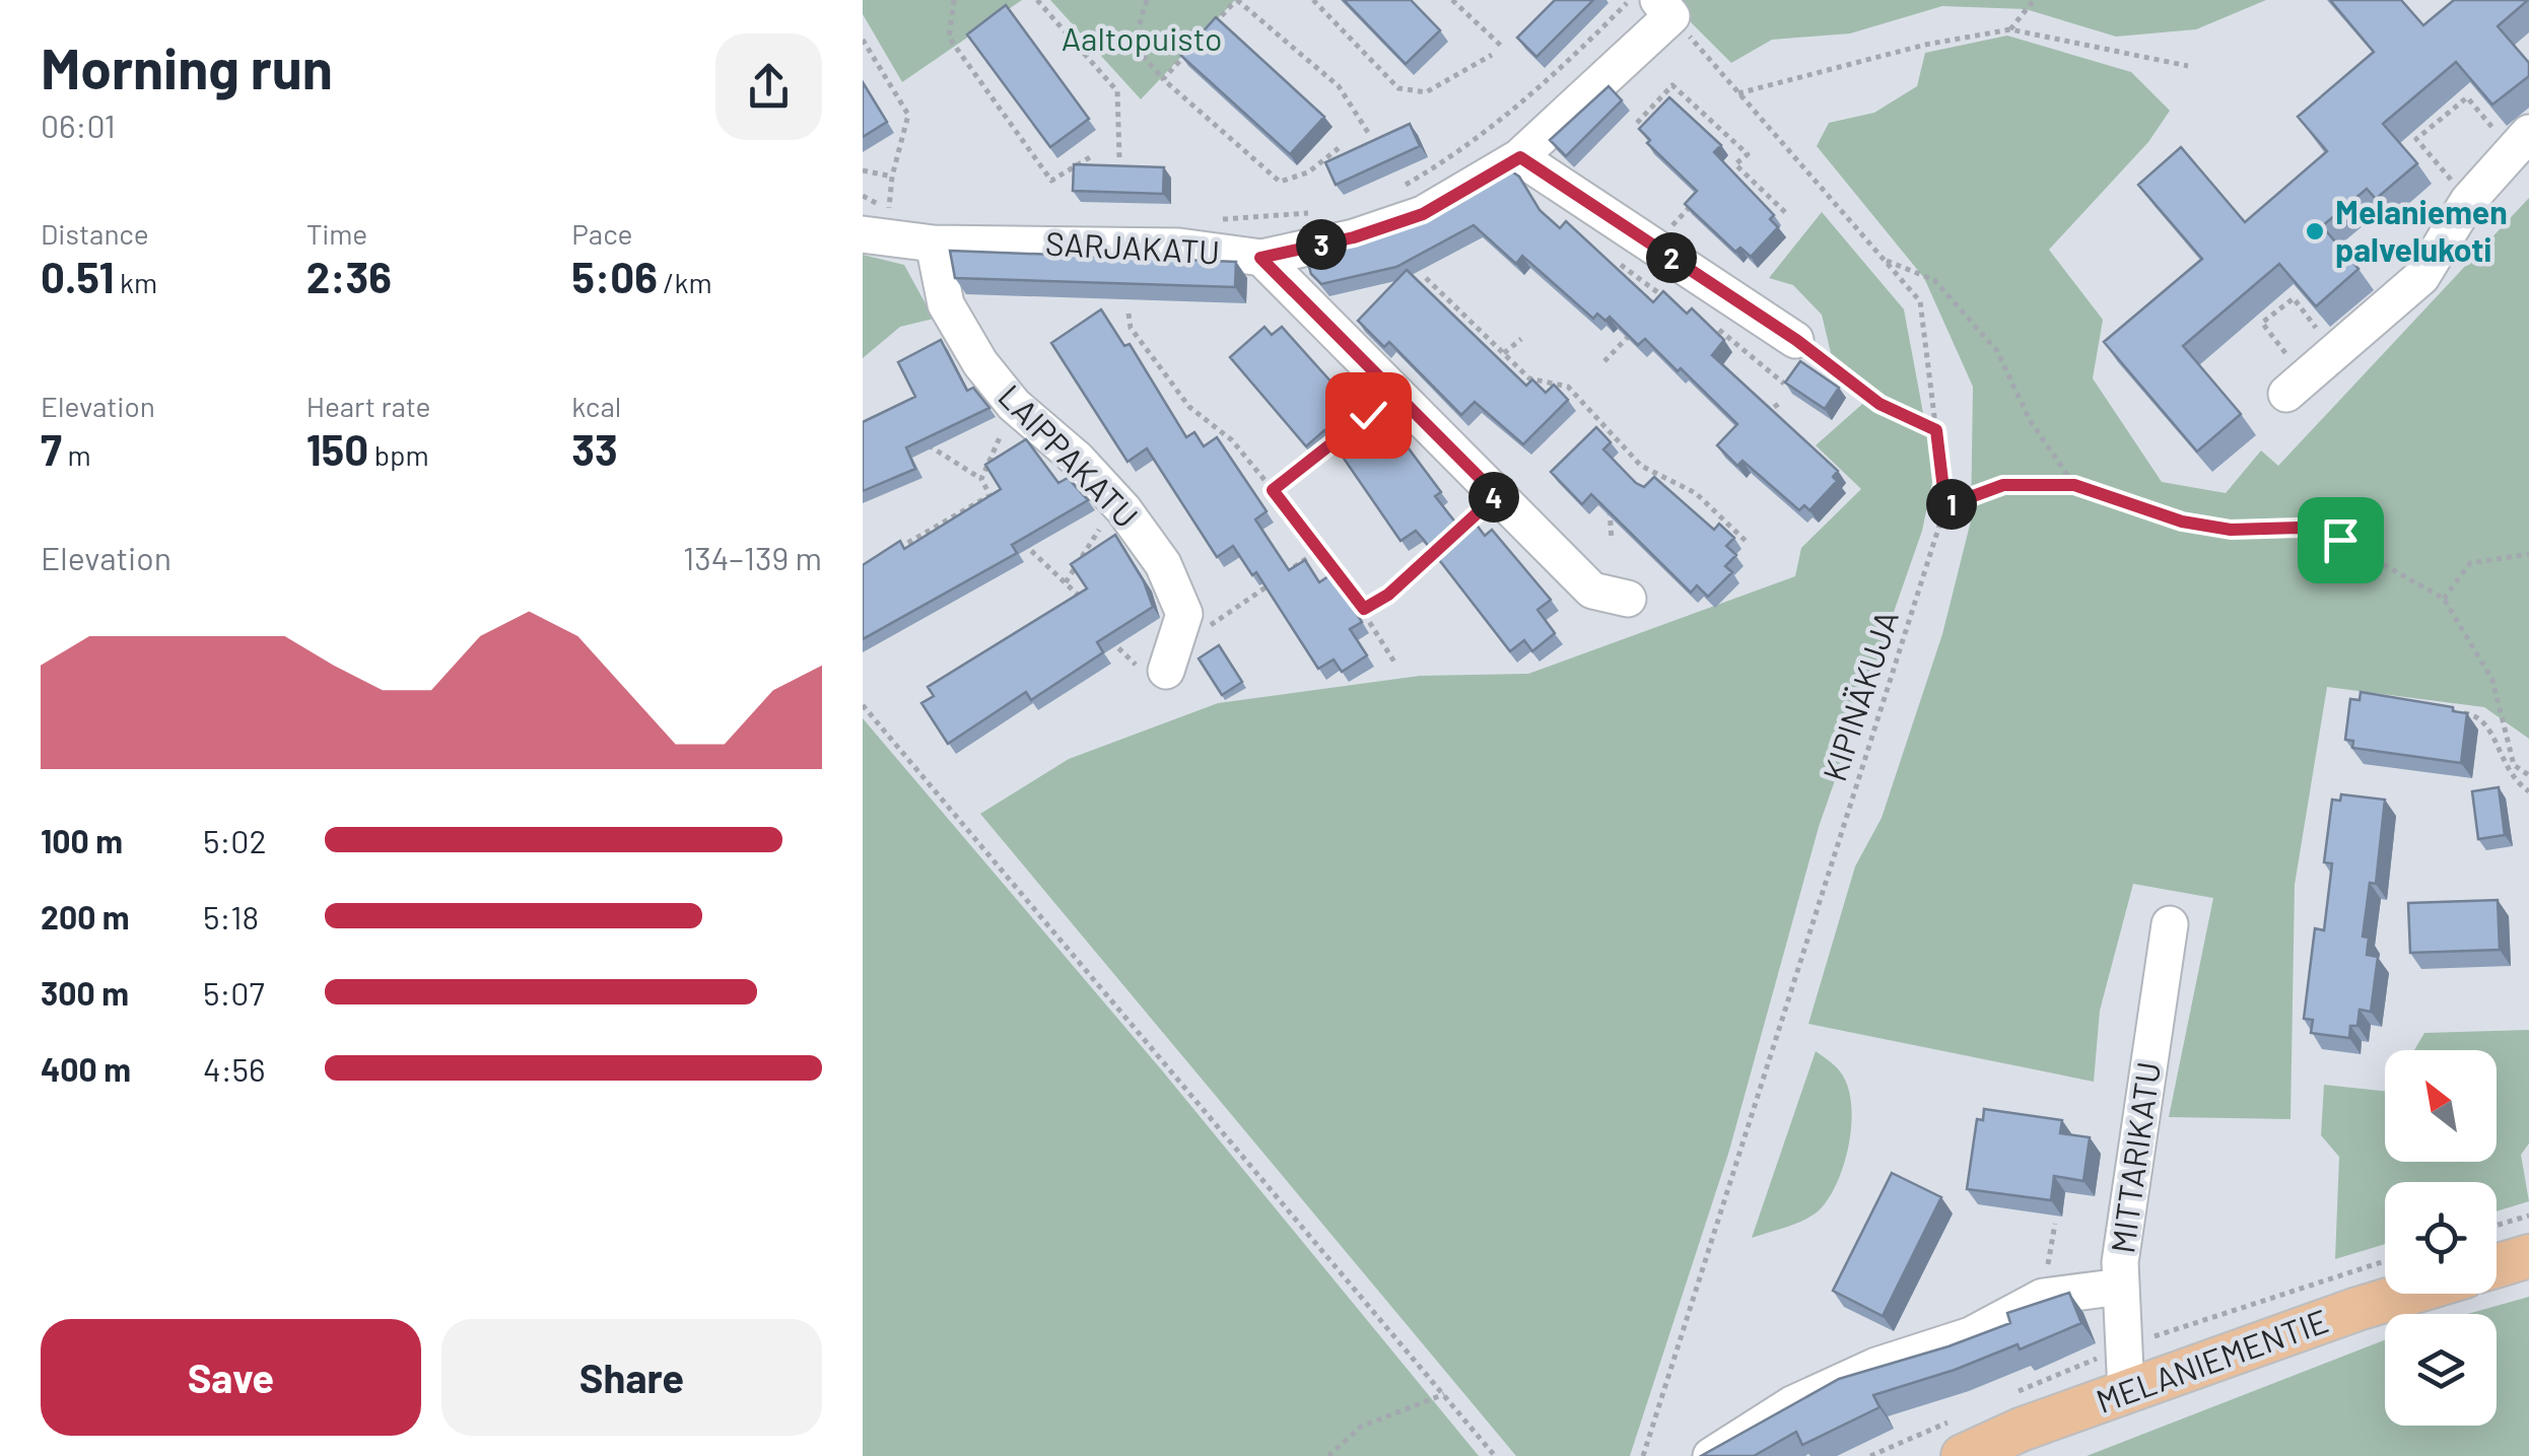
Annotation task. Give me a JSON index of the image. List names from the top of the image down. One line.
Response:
{"streets":{"main road":["MELANIEMENTIE"],"street":["SARJAKATU","LAIPPAKATU","MITTARIKATU"],"path":["KIPINÄKUJA"]},"crossings":[["SARJAKATU","LAIPPAKATU"],["SARJAKATU","KIPINÄKUJA"],["MITTARIKATU","MELANIEMENTIE"]],"parks":["Aaltopuisto"],"places":["Melaniemen palvelukoti"],"north":"top left","page":{"heading":["Morning run","06:01"],"stats":[["Distance","0.51 km"],["Time","2:36"],["Pace","5:06 /km"],["Elevation","7 m"],["Heart rate","150 bpm"],["kcal","33"]],"pins":["3","2","4","1"],"chart":["Elevation","134–139 m"],"list":[{"name":"100 m","note":"5:02"},{"name":"200 m","note":"5:18"},{"name":"300 m","note":"5:07"},{"name":"400 m","note":"4:56"}],"buttons":["Save","Share"]}}
